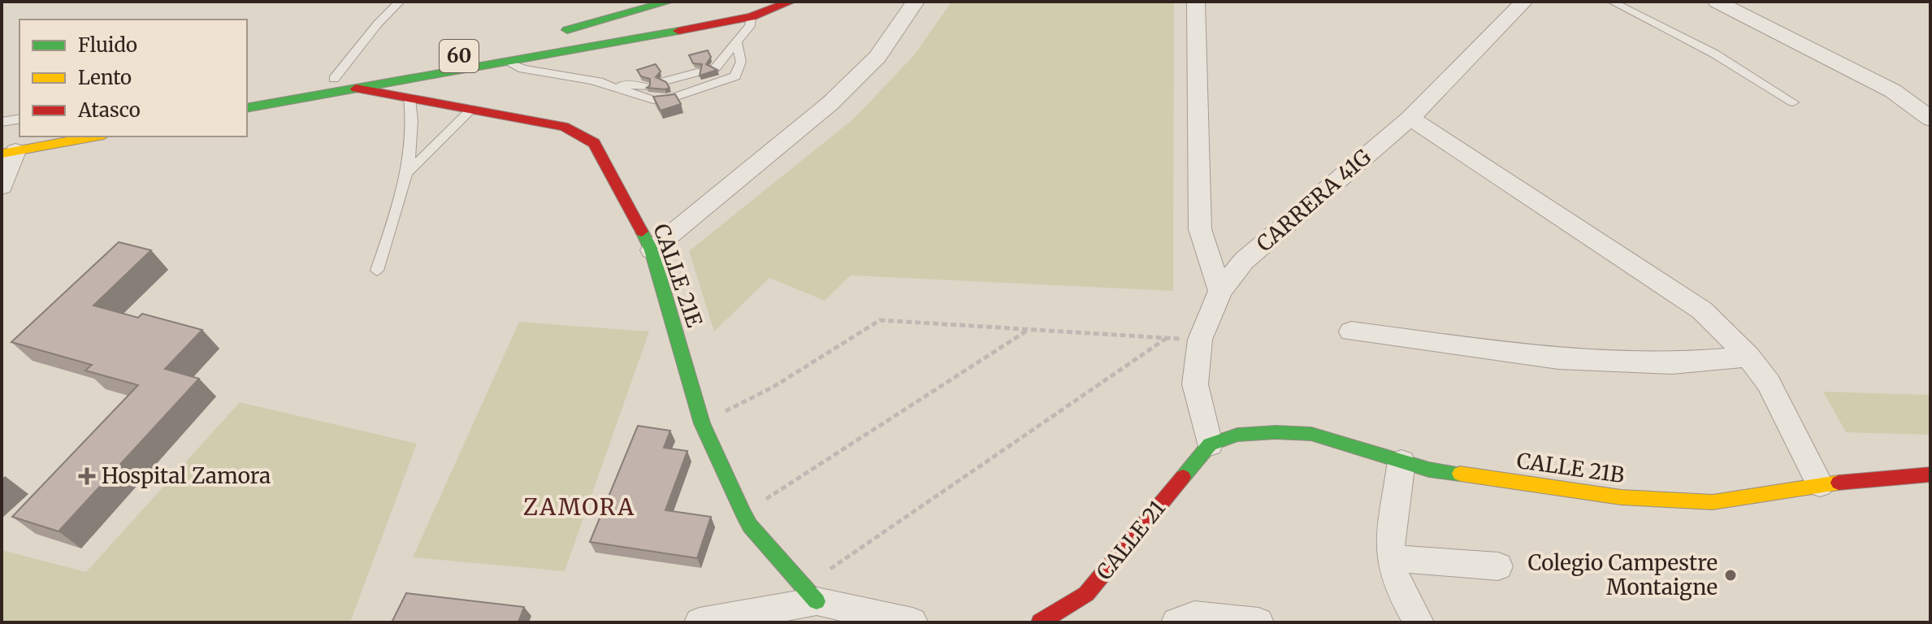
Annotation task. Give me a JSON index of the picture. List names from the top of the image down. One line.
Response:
{"streets":{"main road":["60","CALLE 21E","CALLE 21B","CALLE 21"],"street":["CARRERA 41G"]},"crossings":[["60","CALLE 21E"],["CARRERA 41G","CALLE 21B"],["CARRERA 41G","CALLE 21"],["CALLE 21B","CALLE 21"]],"districts":["ZAMORA"],"places":{"health":["Hospital Zamora"],"other":["Colegio Campestre Montaigne"]},"legend":["Fluido","Lento","Atasco"]}
